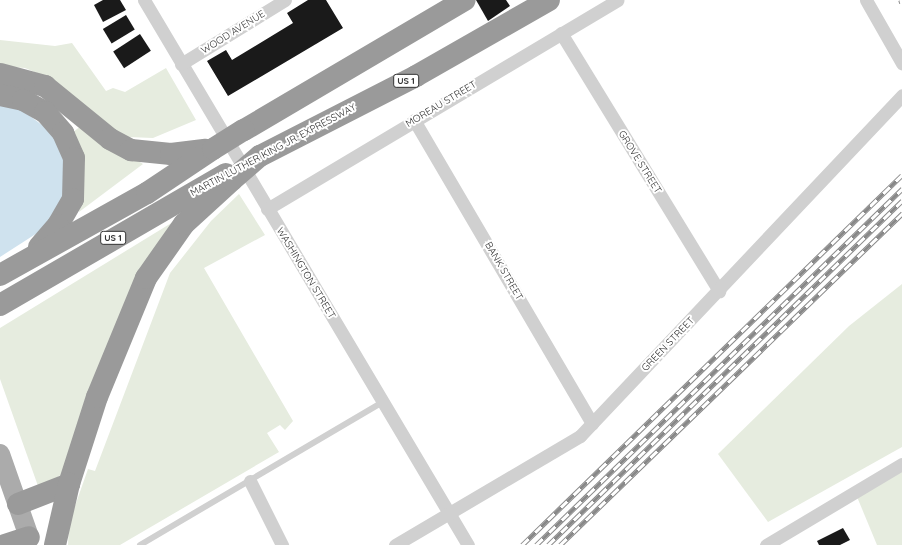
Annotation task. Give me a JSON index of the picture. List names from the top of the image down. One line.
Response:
{"streets":{"highway":["US 1","MARTIN LUTHER KING JR. EXPRESSWAY"],"street":["WOOD AVENUE","MOREAU STREET","GROVE STREET","BANK STREET","WASHINGTON STREET","GREEN STREET"]},"crossings":[["WOOD AVENUE","WASHINGTON STREET"],["MOREAU STREET","GROVE STREET"],["MOREAU STREET","BANK STREET"],["MOREAU STREET","WASHINGTON STREET"],["GROVE STREET","GREEN STREET"],["BANK STREET","GREEN STREET"],["WASHINGTON STREET","GREEN STREET"]]}
